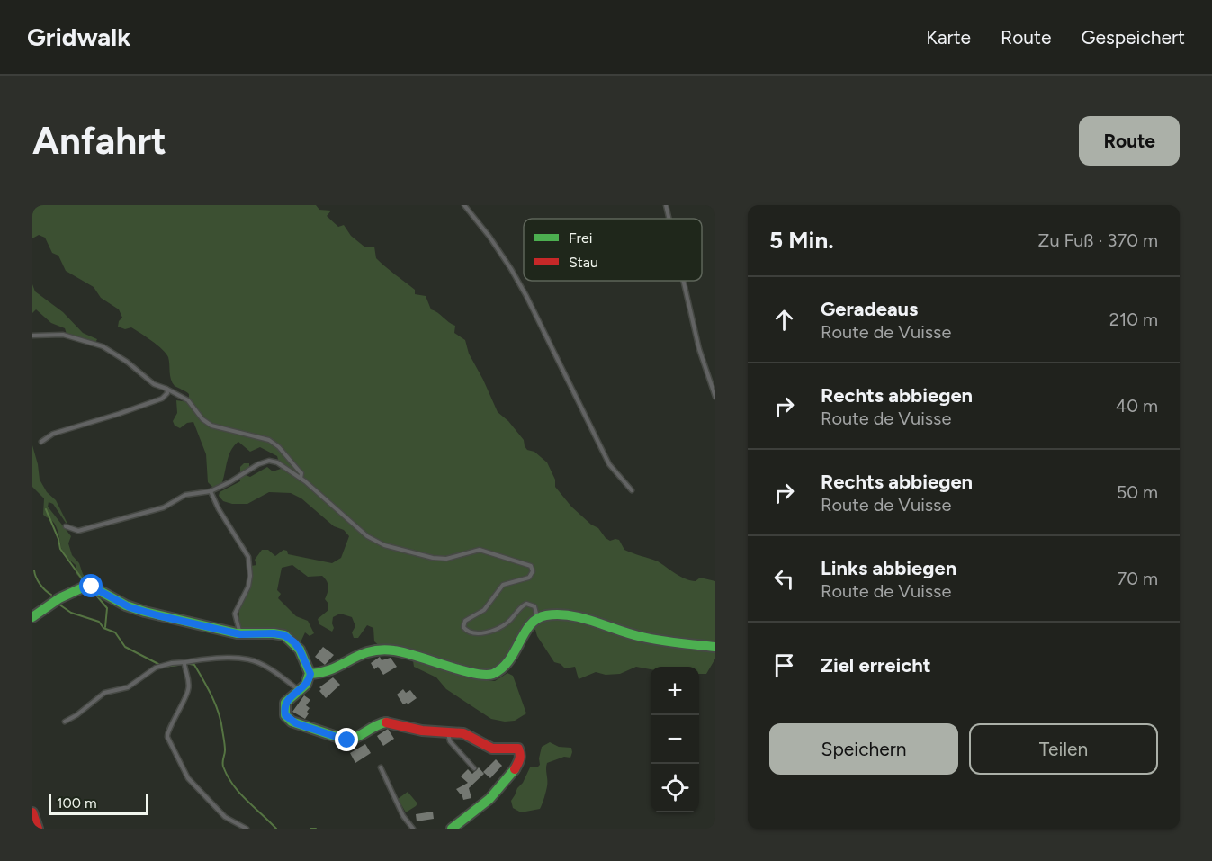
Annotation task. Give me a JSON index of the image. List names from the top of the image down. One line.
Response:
{"legend":["Frei","Stau"],"scale_bar":"100 m","page":{"header":"Gridwalk","nav":["Karte","Route","Gespeichert"],"buttons":["Route",["Speichern","Teilen"]],"title":"Anfahrt","heading":["5 Min.","Zu Fuß · 370 m"],"list":[["Geradeaus","Route de Vuisse","210 m"],["Rechts abbiegen","Route de Vuisse","40 m"],["Rechts abbiegen","Route de Vuisse","50 m"],["Links abbiegen","Route de Vuisse","70 m"],"Ziel erreicht"],"map_buttons":["+","−"],"scale":"100 m"}}
